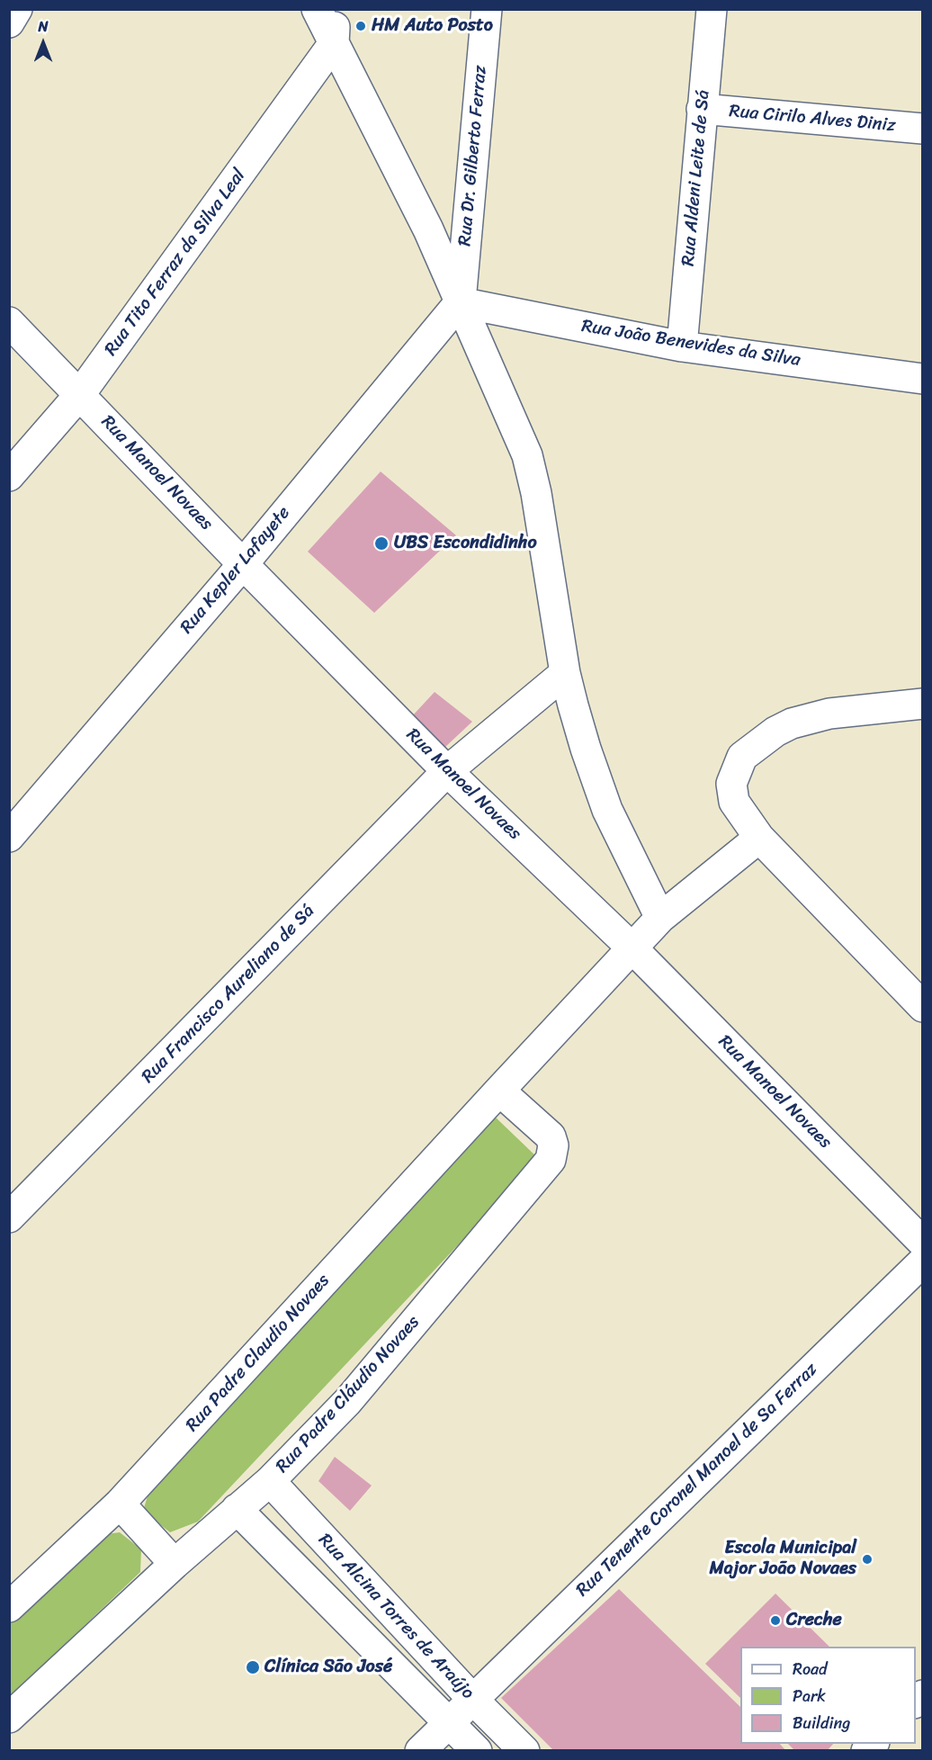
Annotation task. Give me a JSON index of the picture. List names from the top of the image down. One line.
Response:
{"streets":{"street":["Rua Cirilo Alves Diniz","Rua Dr. Gilberto Ferraz","Rua Aldeni Leite de Sá","Rua Tito Ferraz da Silva Leal","Rua João Benevides da Silva","Rua Manoel Novaes","Rua Kepler Lafayete","Rua Francisco Aureliano de Sá","Rua Padre Claudio Novaes","Rua Padre Cláudio Novaes","Rua Tenente Coronel Manoel de Sa Ferraz","Rua Alcina Torres de Araújo"]},"crossings":[["Rua Cirilo Alves Diniz","Rua Aldeni Leite de Sá"],["Rua Dr. Gilberto Ferraz","Rua João Benevides da Silva"],["Rua Dr. Gilberto Ferraz","Rua Kepler Lafayete"],["Rua Aldeni Leite de Sá","Rua João Benevides da Silva"],["Rua Tito Ferraz da Silva Leal","Rua Manoel Novaes"],["Rua João Benevides da Silva","Rua Kepler Lafayete"],["Rua Manoel Novaes","Rua Kepler Lafayete"],["Rua Manoel Novaes","Rua Francisco Aureliano de Sá"],["Rua Manoel Novaes","Rua Padre Claudio Novaes"],["Rua Padre Claudio Novaes","Rua Padre Cláudio Novaes"],["Rua Padre Cláudio Novaes","Rua Alcina Torres de Araújo"],["Rua Tenente Coronel Manoel de Sa Ferraz","Rua Alcina Torres de Araújo"]],"places":["HM Auto Posto","UBS Escondidinho","Escola Municipal Major João Novaes","Creche","Clínica São José"],"legend":["Road","Park","Building"],"north":"top"}
